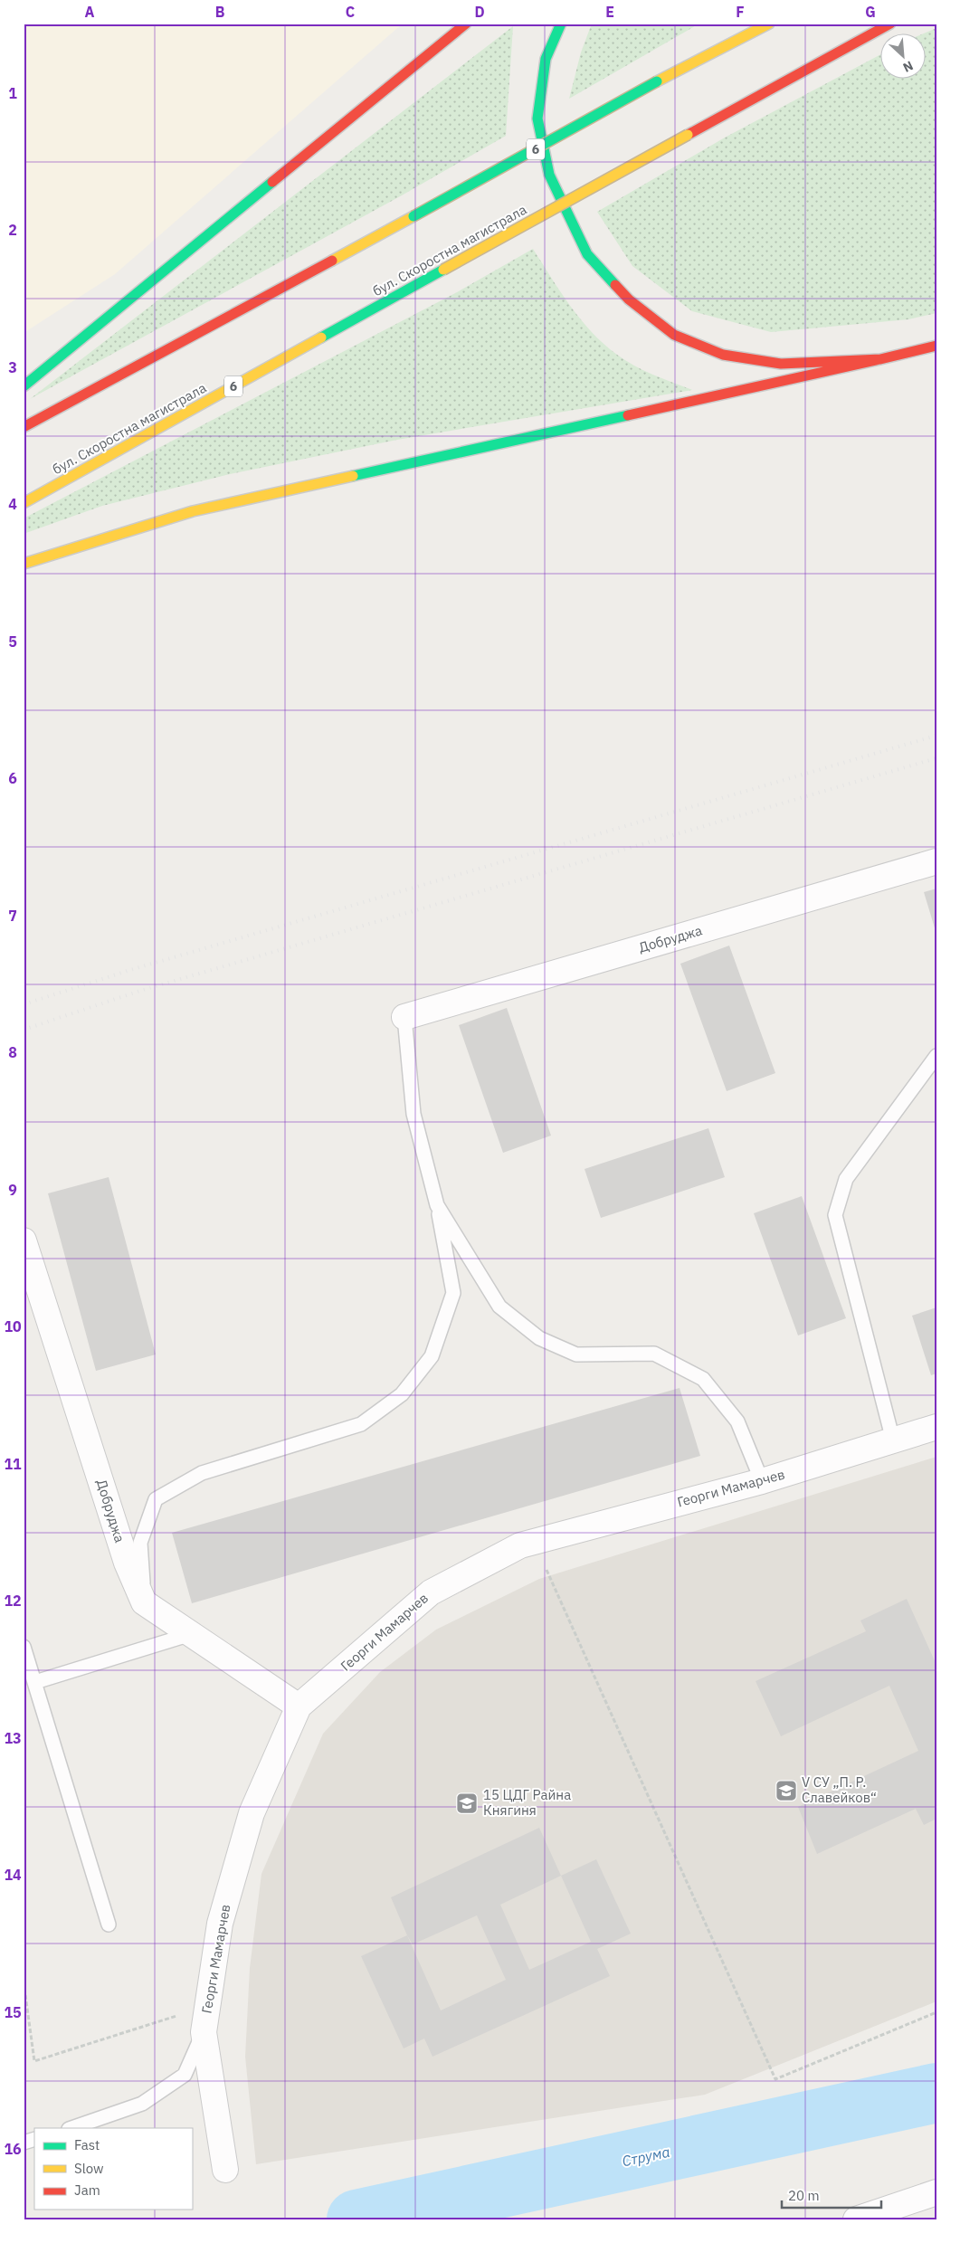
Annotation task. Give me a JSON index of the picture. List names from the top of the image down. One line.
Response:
{"streets":{"main road":["6","бул. Скоростна магистрала"],"street":["Добруджа","Георги Мамарчев"]},"water":["Струма"],"places":{"school or university":["V СУ „П. Р. Славейков“","15 ЦДГ Райна Княгиня"]},"legend":["Fast","Slow","Jam"],"scale_bar":"20 m","north":"bottom right","grid":{"columns":["A","B","C","D","E","F","G"],"rows":["1","2","3","4","5","6","7","8","9","10","11","12","13","14","15","16"]}}
